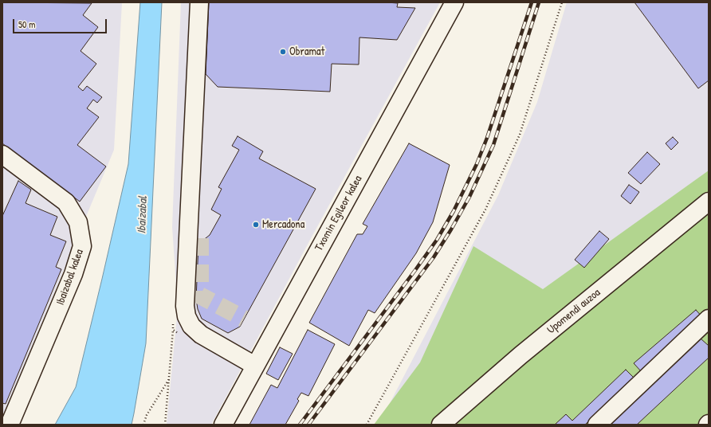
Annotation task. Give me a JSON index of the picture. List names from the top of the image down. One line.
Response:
{"streets":{"street":["Txomin Egileor kalea","Ibaizabal kalea","Upomendi auzoa"]},"water":["Ibaizabal"],"places":["Obramat","Mercadona"],"scale_bar":"50 m"}
